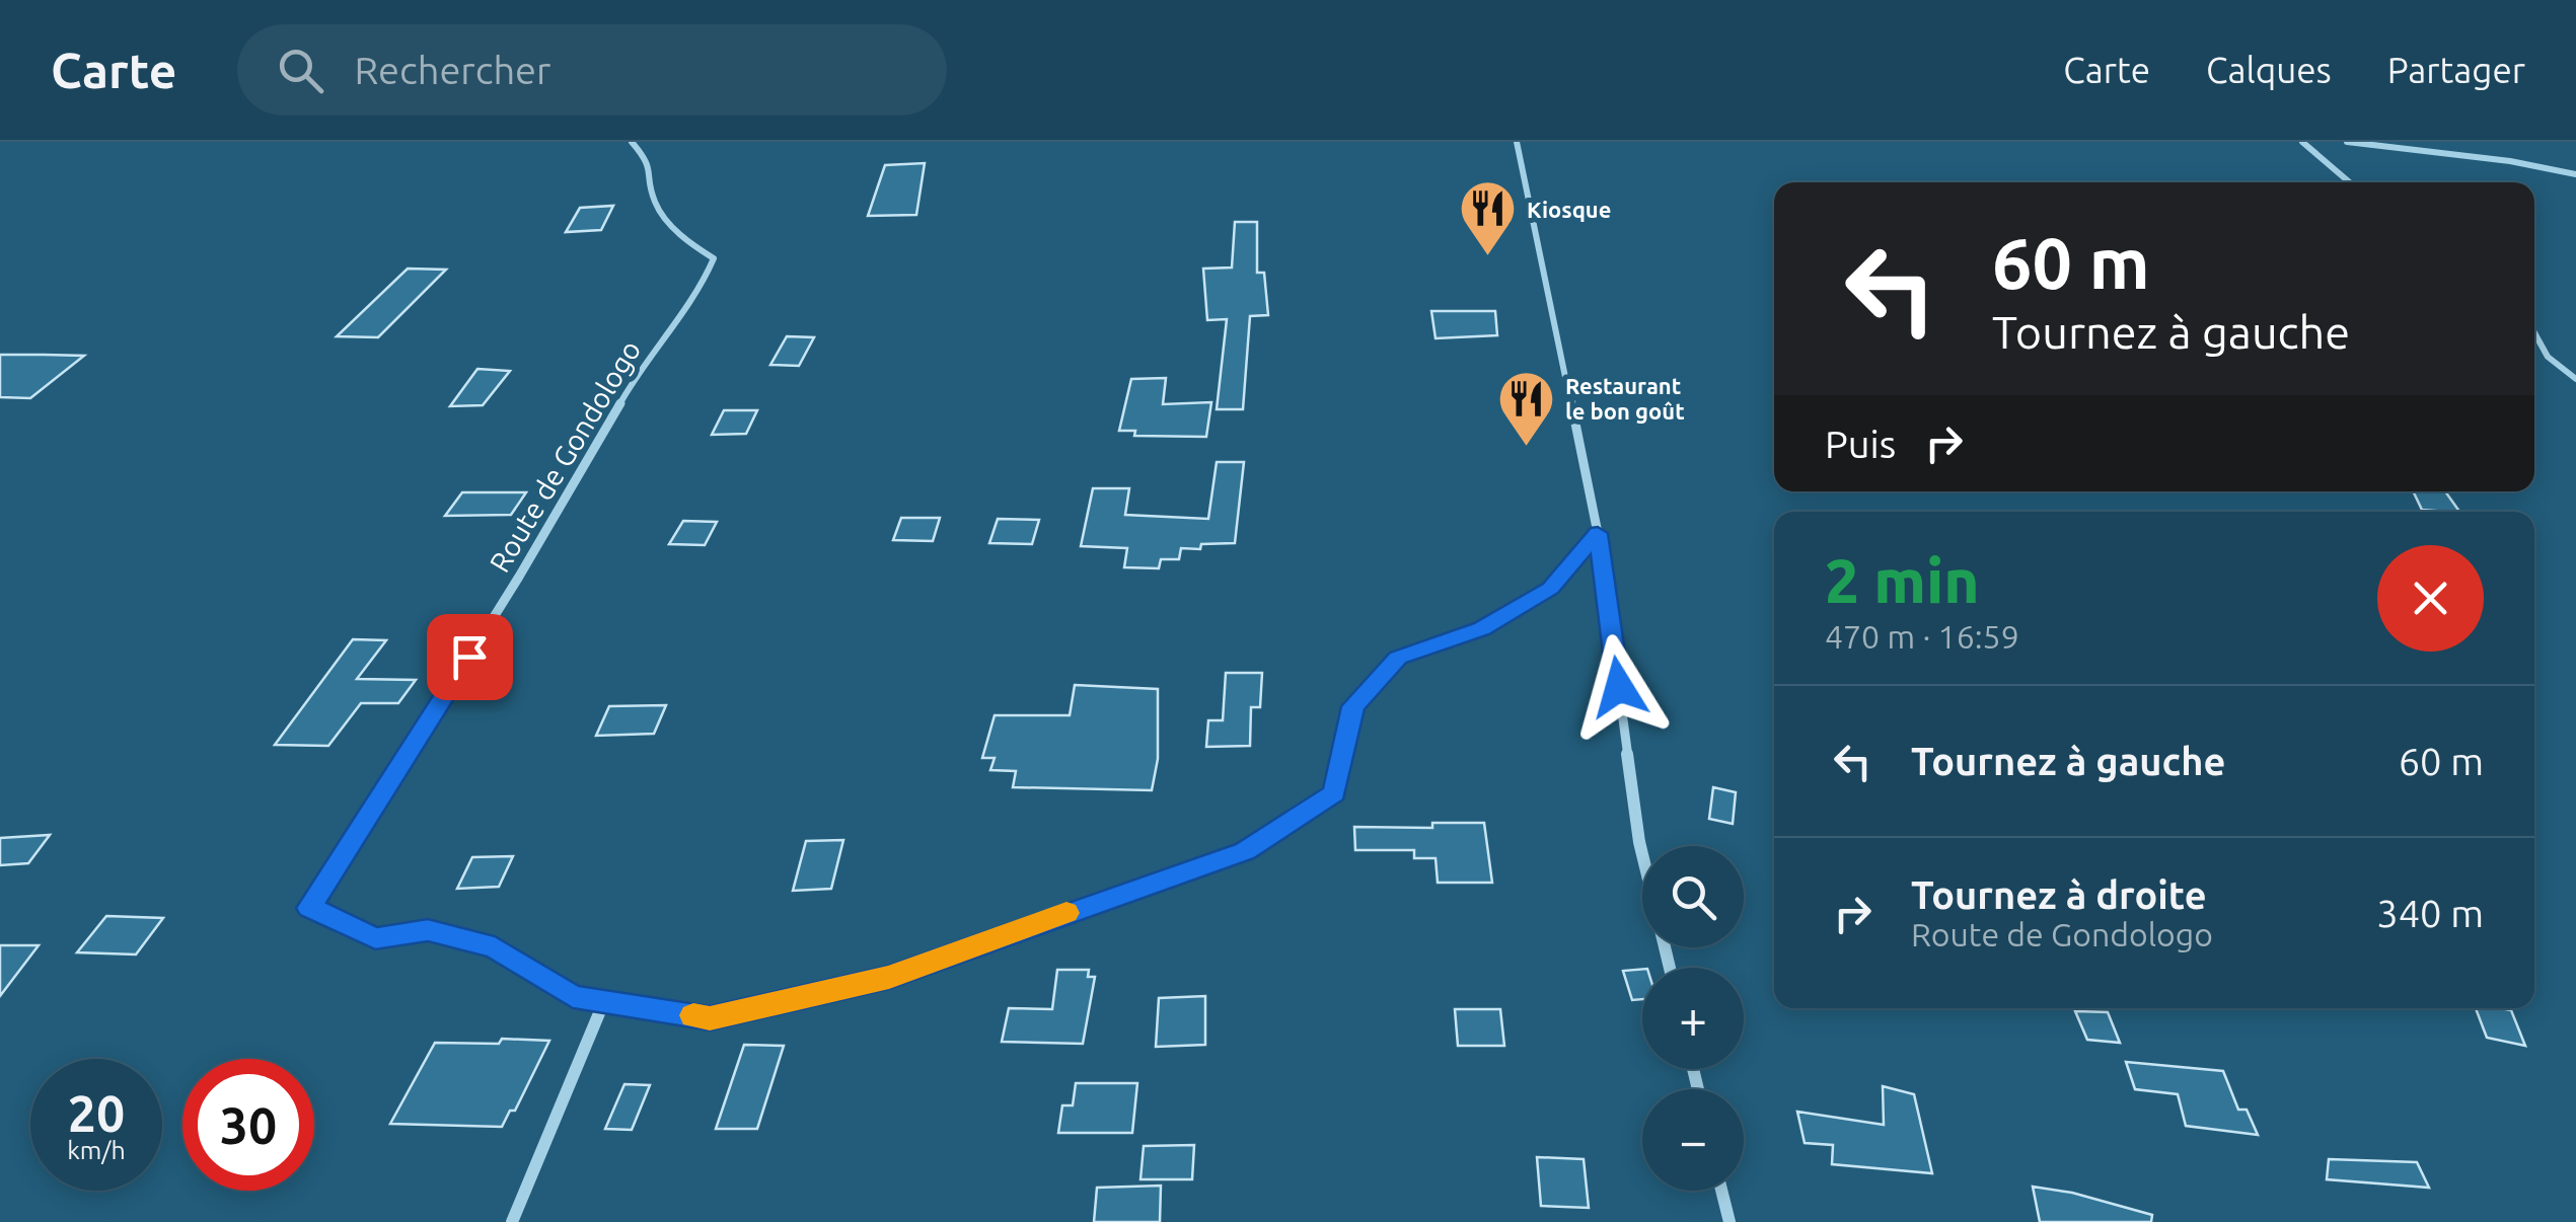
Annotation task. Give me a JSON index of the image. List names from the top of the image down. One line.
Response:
{"streets":{"street":["Route de Gondologo"]},"places":{"restaurant":["Kiosque","Restaurant le bon goût"]},"page":{"header":"Carte","search":"Rechercher","nav":["Carte","Calques","Partager"],"turn":["60 m","Tournez à gauche"],"then":"Puis","heading":["2 min","470 m · 16:59"],"list":[{"name":"Tournez à gauche","value":"60 m"},{"name":"Tournez à droite","note":"Route de Gondologo","value":"340 m"}],"map_buttons":["+","−"],"speed":"20 km/h","limit":"30"}}
